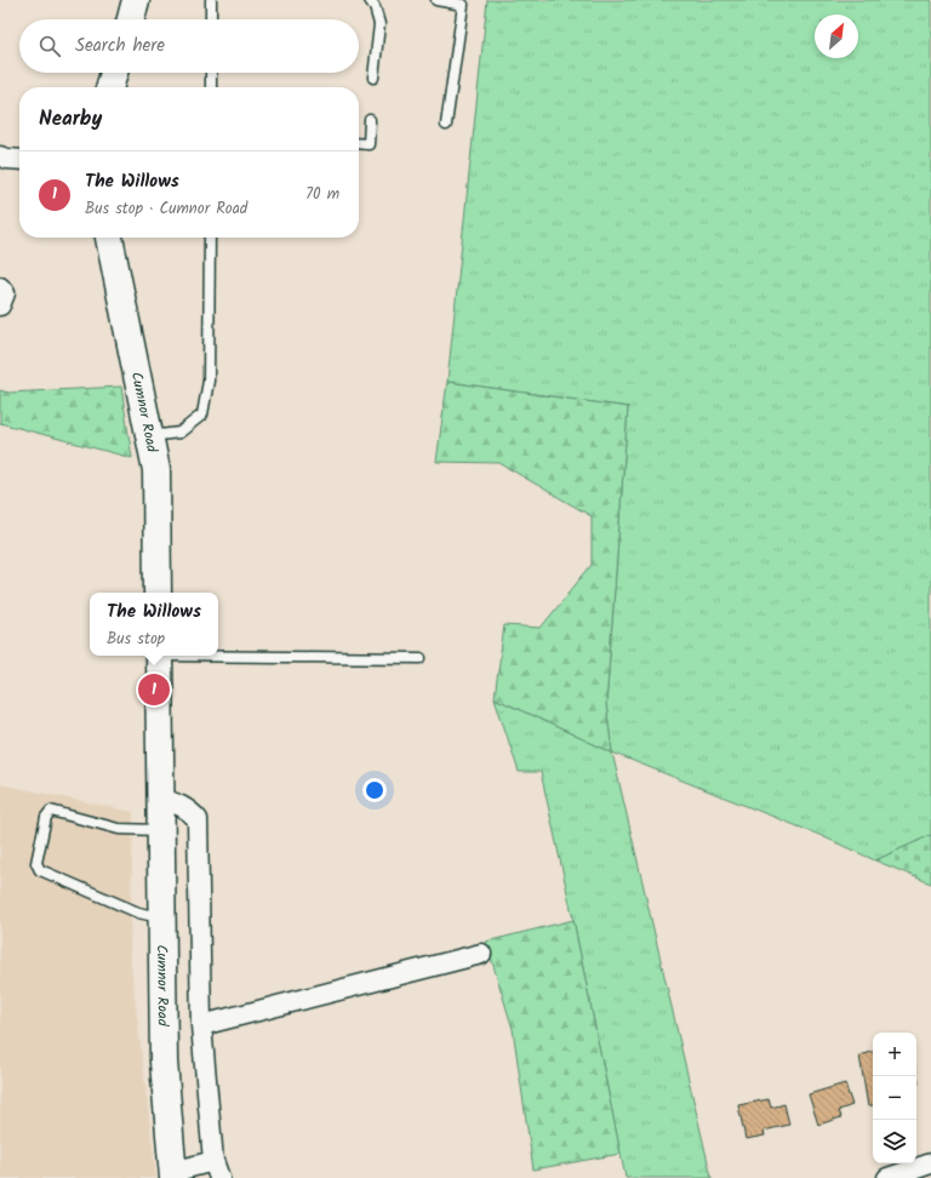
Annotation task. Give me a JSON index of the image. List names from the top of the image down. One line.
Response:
{"streets":{"main road":["Cumnor Road"]},"north":"top right","page":{"search":"Search here","heading":"Nearby","list":[{"mark":"1","name":"The Willows","note":"Bus stop · Cumnor Road","value":"70 m"}],"popup":["The Willows","Bus stop"],"pins":"1","map_buttons":["+","−"]}}
